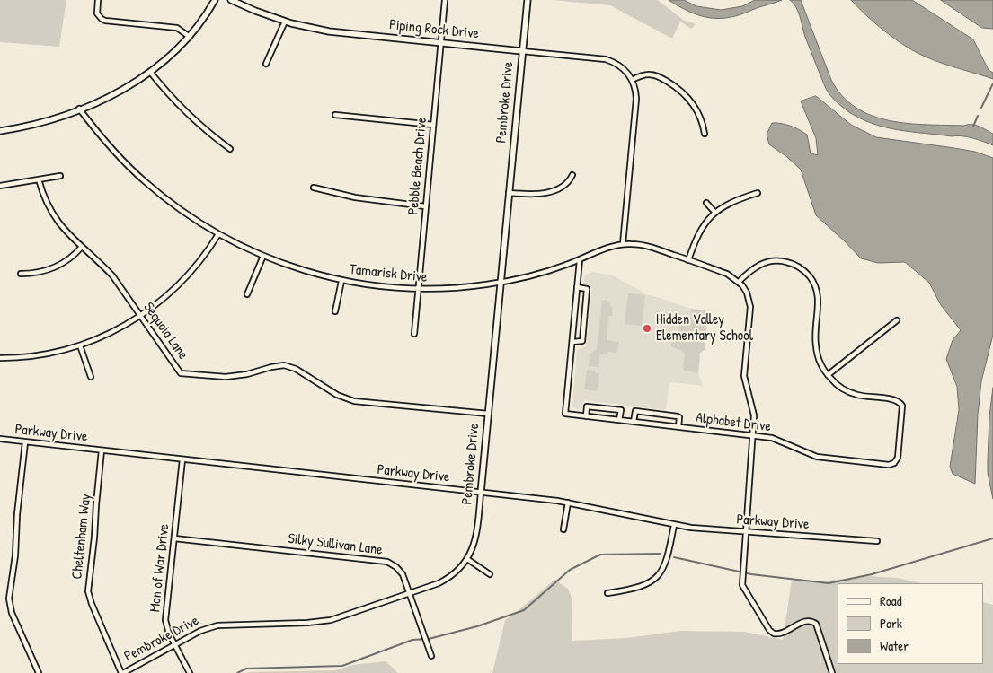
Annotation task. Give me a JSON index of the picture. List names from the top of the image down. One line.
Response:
{"streets":{"street":["Piping Rock Drive","Pembroke Drive","Pebble Beach Drive","Tamarisk Drive","Sequoia Lane","Alphabet Drive","Parkway Drive","Cheltenham Way","Silky Sullivan Lane","Man of War Drive"]},"crossings":[["Piping Rock Drive","Pembroke Drive"],["Piping Rock Drive","Pebble Beach Drive"],["Pembroke Drive","Tamarisk Drive"],["Pembroke Drive","Sequoia Lane"],["Pembroke Drive","Parkway Drive"],["Pembroke Drive","Cheltenham Way"],["Pembroke Drive","Silky Sullivan Lane"],["Pembroke Drive","Man of War Drive"],["Pebble Beach Drive","Tamarisk Drive"],["Parkway Drive","Cheltenham Way"],["Parkway Drive","Man of War Drive"],["Silky Sullivan Lane","Man of War Drive"]],"places":["Hidden Valley Elementary School"],"legend":["Road","Park","Water"]}
